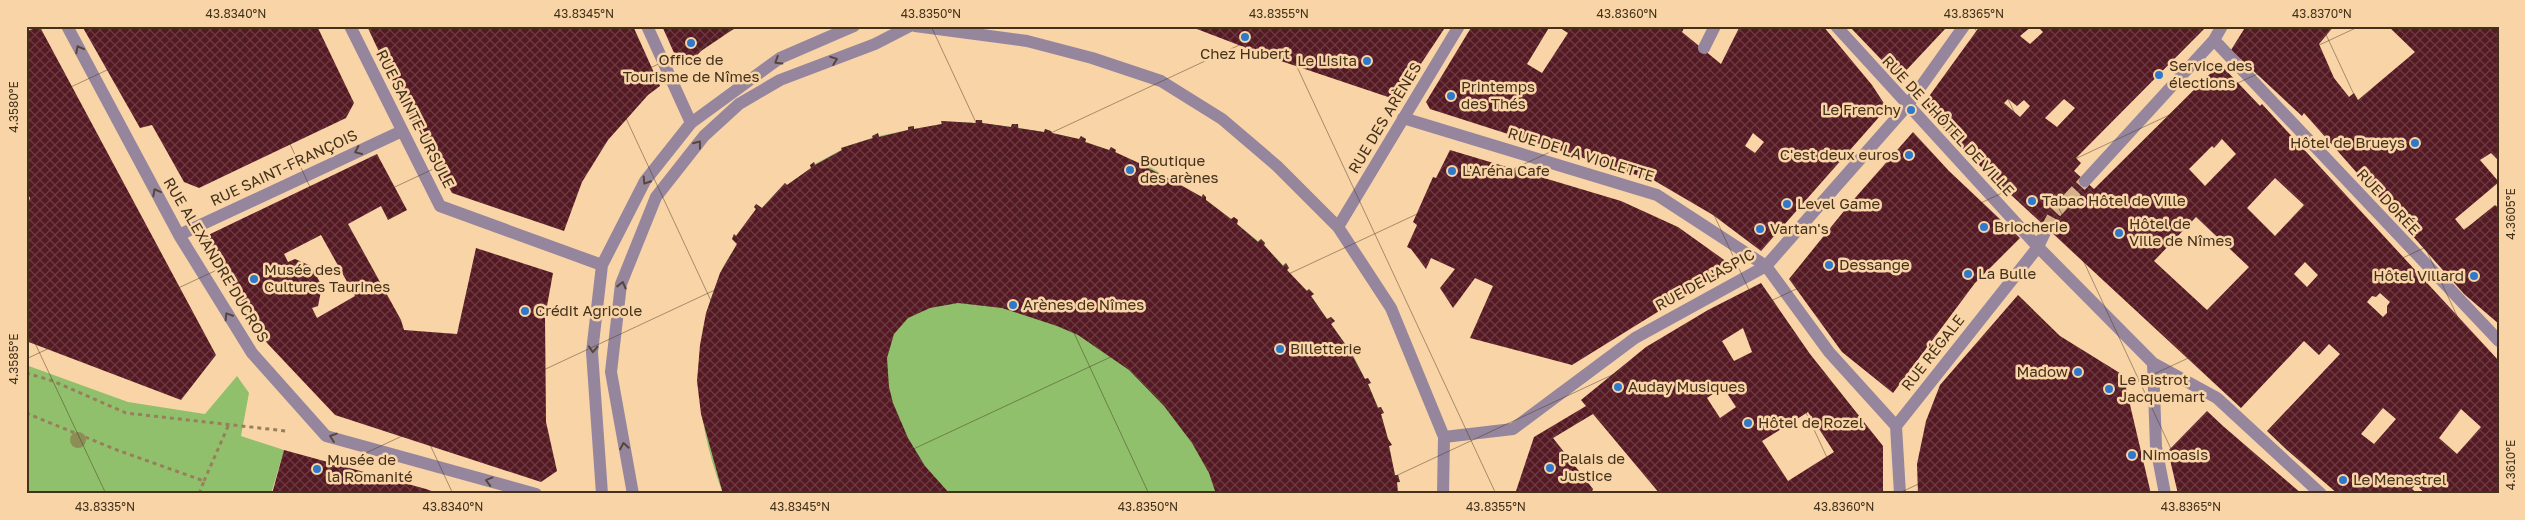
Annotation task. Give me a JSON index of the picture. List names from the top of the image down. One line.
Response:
{"streets":{"street":["RUE DES ARÈNES","RUE SAINTE-URSULE","RUE DE L'HÔTEL DE VILLE","RUE DE LA VIOLETTE","RUE SAINT-FRANÇOIS","RUE DORÉE","RUE ALEXANDRE DUCROS","RUE DE L'ASPIC","RUE RÉGALE"]},"crossings":[["RUE DES ARÈNES","RUE DE LA VIOLETTE"],["RUE SAINTE-URSULE","RUE SAINT-FRANÇOIS"],["RUE DE L'HÔTEL DE VILLE","RUE DE L'ASPIC"],["RUE DE L'HÔTEL DE VILLE","RUE RÉGALE"],["RUE DE LA VIOLETTE","RUE DE L'ASPIC"],["RUE DE LA VIOLETTE","RUE RÉGALE"],["RUE SAINT-FRANÇOIS","RUE ALEXANDRE DUCROS"]],"one_way":["RUE SAINT-FRANÇOIS","RUE ALEXANDRE DUCROS"],"places":["Chez Hubert","Office de Tourisme de Nîmes","Le Lisita","Service des élections","Printemps des Thés","Le Frenchy","Hôtel de Brueys","C'est deux euros","Boutique des arènes","L'Aréna Cafe","Tabac Hôtel de Ville","Level Game","Briocherie","Vartan's","Hôtel de Ville de Nîmes","Dessange","La Bulle","Hôtel Villard","Musée des Cultures Taurines","Arènes de Nîmes","Crédit Agricole","Billetterie","Madow","Auday Musiques","Le Bistrot Jacquemart","Hôtel de Rozel","Nimoasis","Palais de Justice","Musée de la Romanité","Le Menestrel"],"coordinates":["43.8340°N","43.8345°N","43.8350°N","43.8355°N","43.8360°N","43.8365°N","43.8370°N","4.3580°E","4.3605°E","4.3585°E","4.3610°E","43.8335°N"]}
